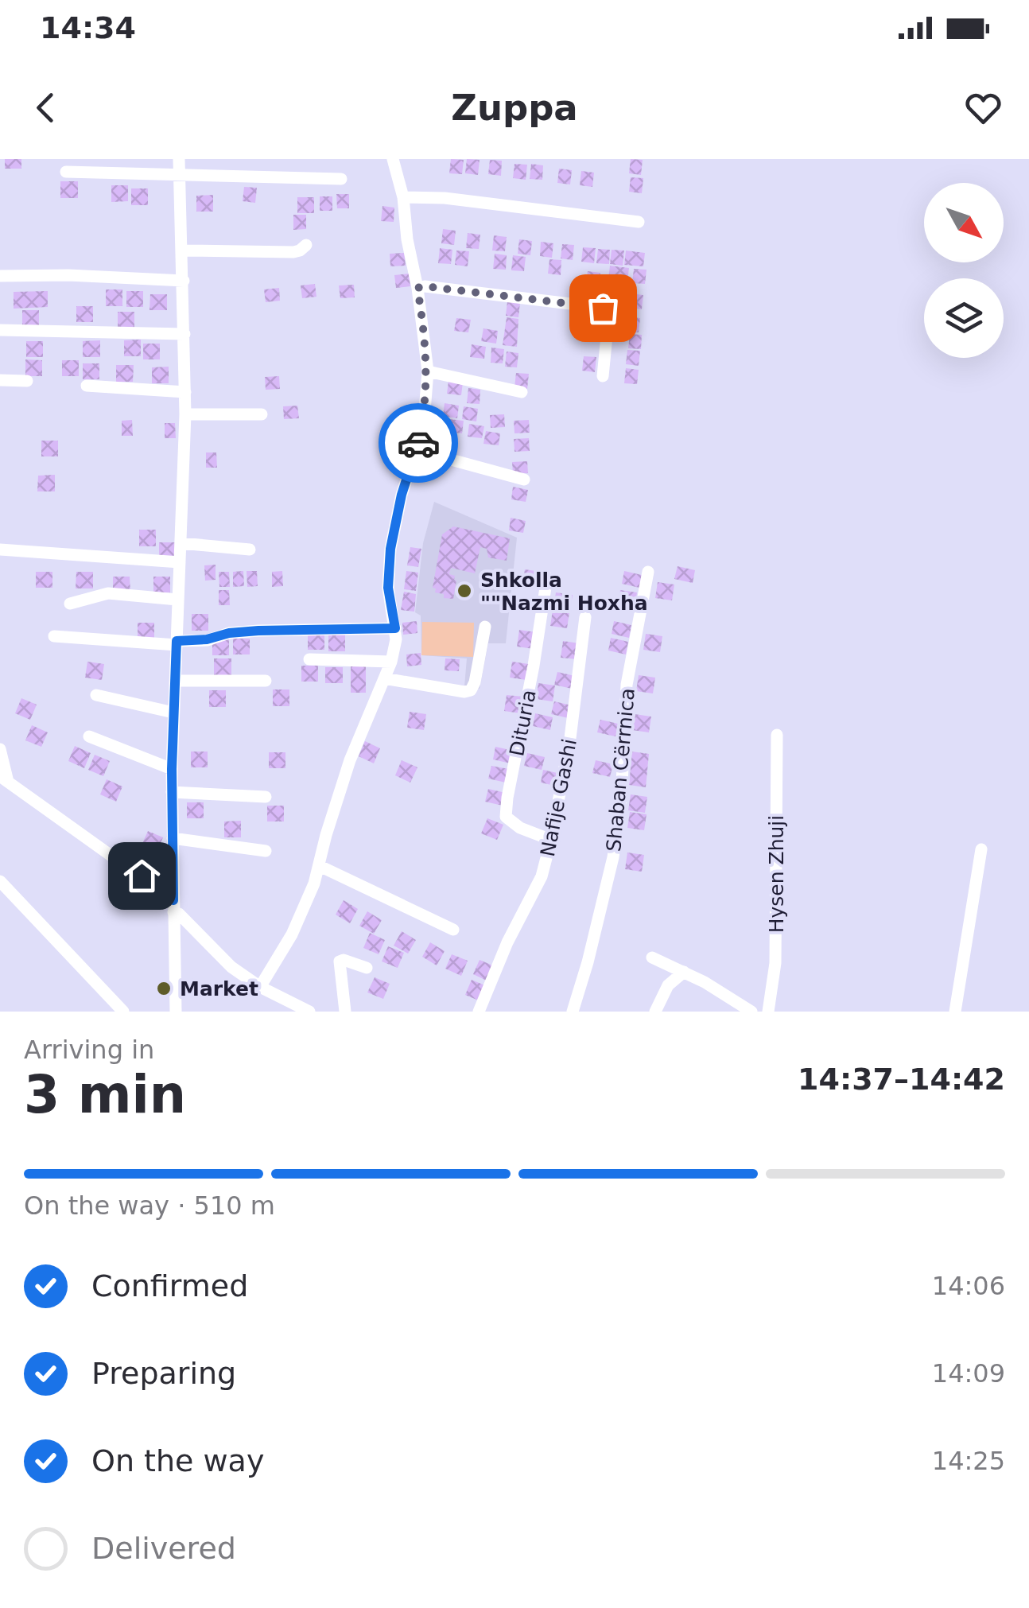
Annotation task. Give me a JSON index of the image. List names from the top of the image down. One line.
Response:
{"streets":{"street":["Dituria","Shaban Cërrnica","Nafije Gashi","Hysen Zhuji"]},"crossings":[["Dituria","Nafije Gashi"]],"places":["Shkolla \"\"Nazmi Hoxha","Market"],"north":"bottom right","page":{"status":"14:34","header":"Zuppa","heading":["3 min","Arriving in","14:37–14:42"],"bar":"On the way · 510 m","list":[["Confirmed","14:06"],["Preparing","14:09"],["On the way","14:25"],"Delivered"]}}
